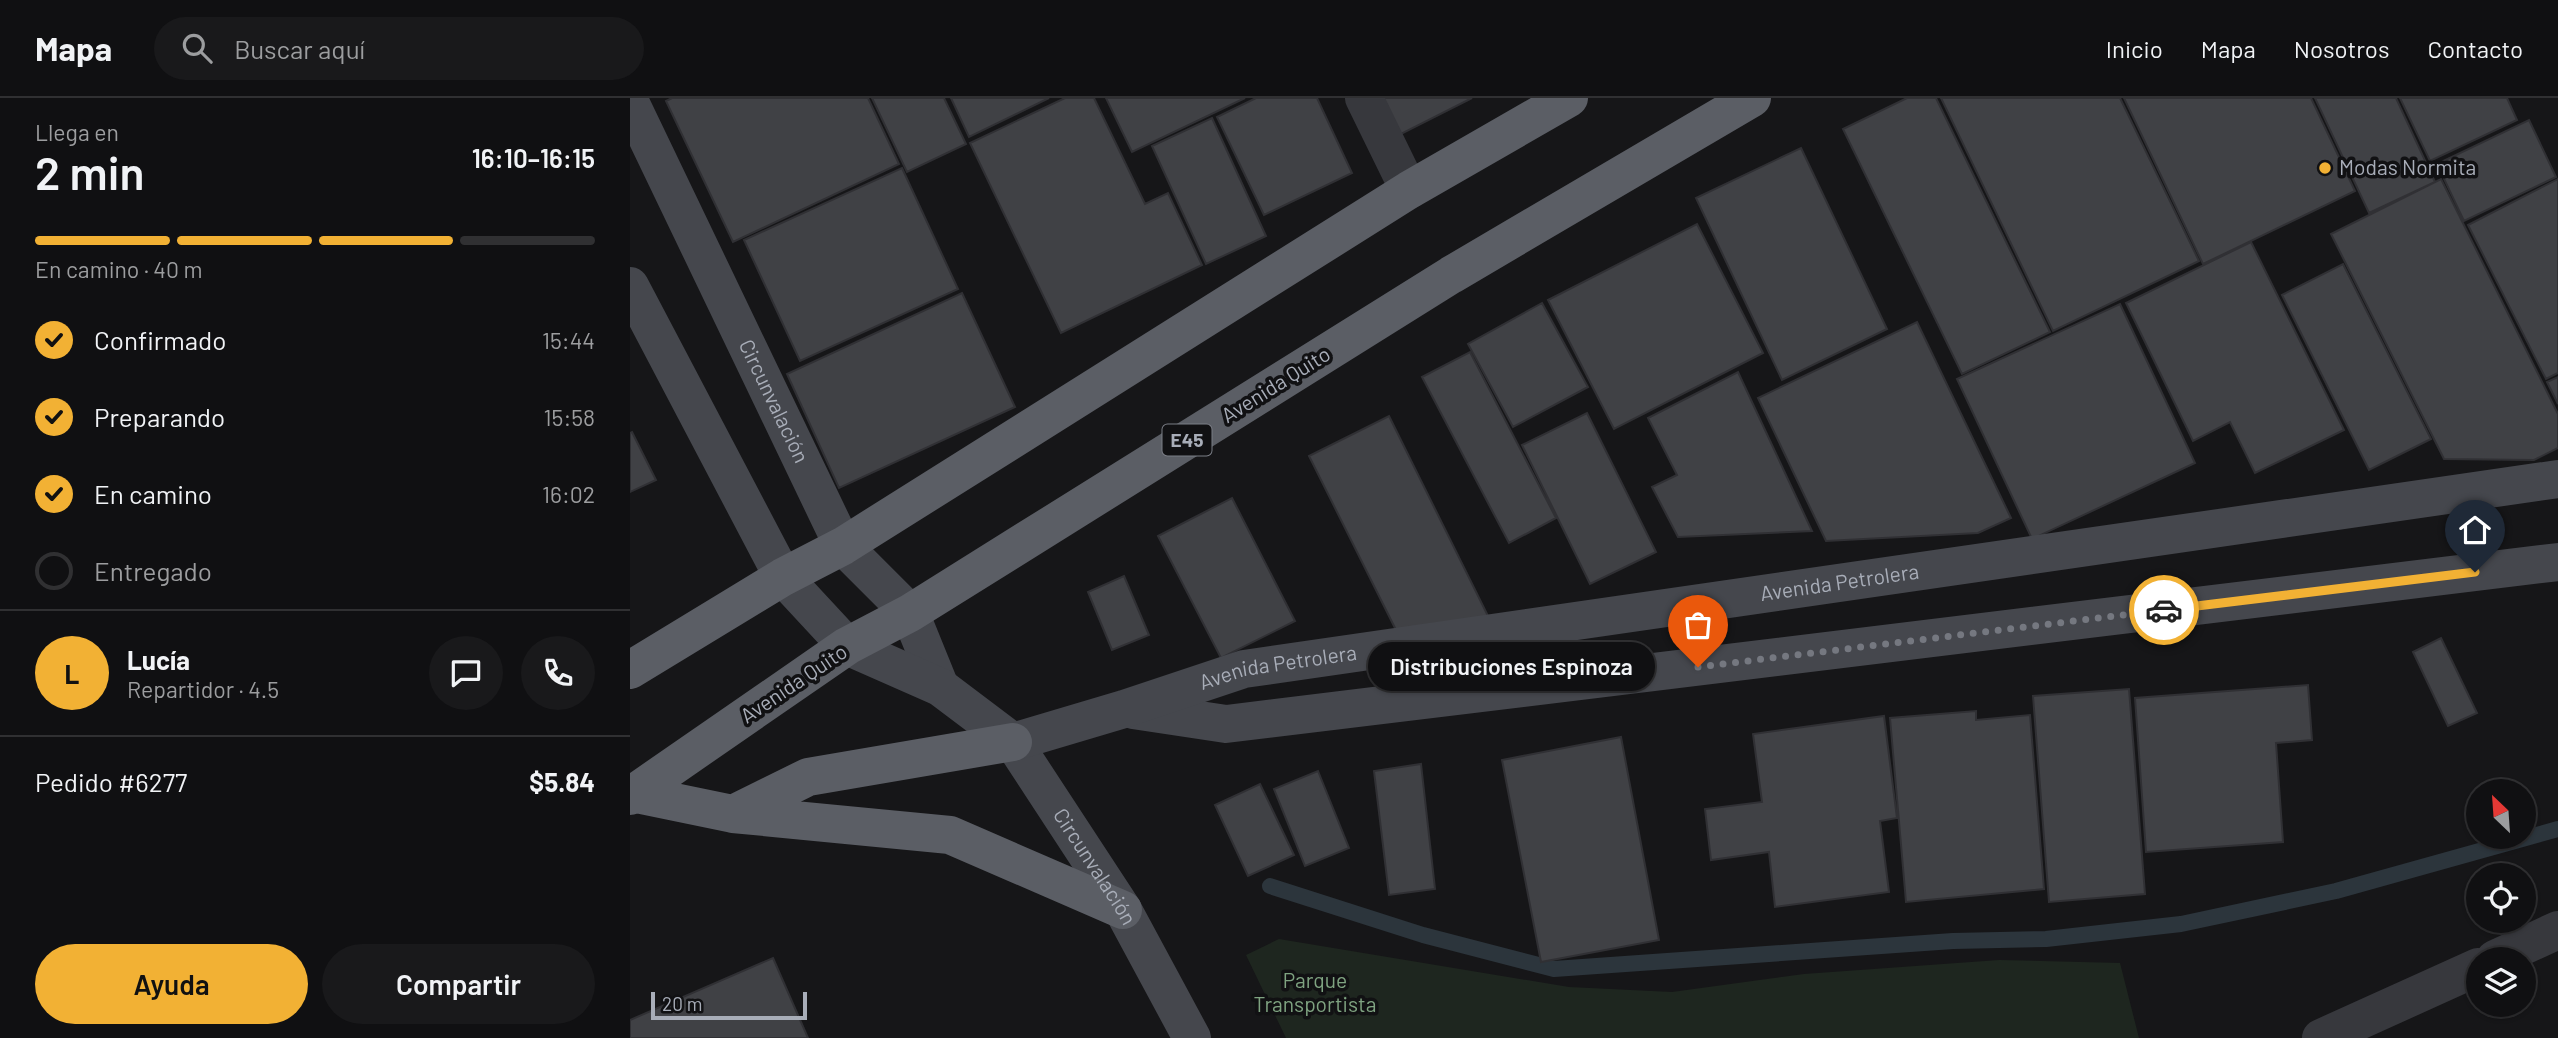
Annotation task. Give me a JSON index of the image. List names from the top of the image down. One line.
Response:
{"streets":{"highway":["Avenida Quito","E45"],"main road":["Circunvalación","Avenida Petrolera"]},"crossings":[["Avenida Quito","Circunvalación"],["Circunvalación","Avenida Petrolera"]],"parks":["Parque Transportista"],"places":["Modas Normita","Distribuciones Espinoza"],"scale_bar":"20 m","north":"top left","page":{"header":"Mapa","search":"Buscar aquí","nav":["Inicio","Mapa","Nosotros","Contacto"],"heading":["2 min","Llega en","16:10–16:15"],"panel":["Lucía","Repartidor · 4.5","Pedido #6277","$5.84"],"bar":"En camino · 40 m","list":[["Confirmado","15:44"],["Preparando","15:58"],["En camino","16:02"],"Entregado"],"round":"L","bubble":"Distribuciones Espinoza","buttons":["Ayuda","Compartir"],"scale":"20 m"}}
